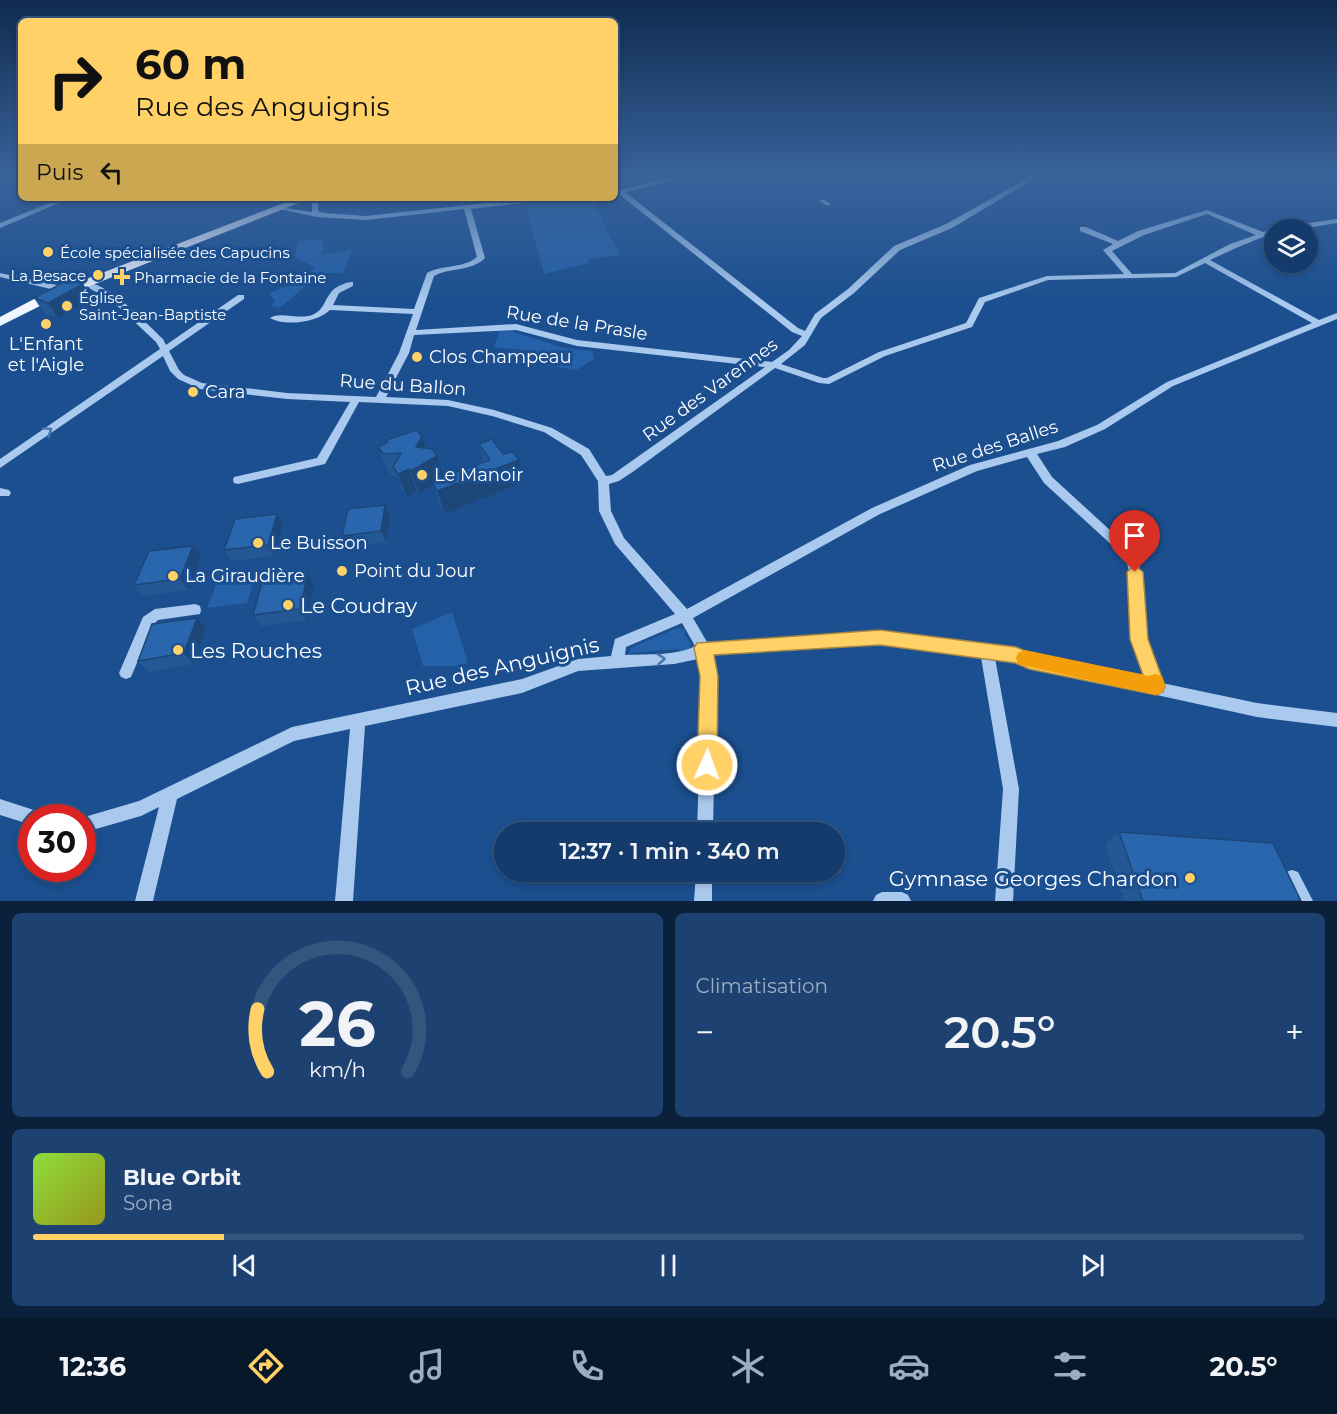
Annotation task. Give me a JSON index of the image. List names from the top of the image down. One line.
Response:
{"streets":{"street":["Rue de la Prasle","Rue du Ballon","Rue des Varennes","Rue des Balles","Rue des Anguignis"]},"crossings":[["Rue de la Prasle","Rue des Varennes"],["Rue du Ballon","Rue des Varennes"],["Rue du Ballon","Rue des Balles"],["Rue du Ballon","Rue des Anguignis"],["Rue des Balles","Rue des Anguignis"]],"places":{"other":["École spécialisée des Capucins","La Besace","Église Saint-Jean-Baptiste","L'Enfant et l'Aigle","Clos Champeau","Cara","Le Manoir","Le Buisson","Point du Jour","La Giraudière","Le Coudray","Les Rouches","Gymnase Georges Chardon"],"health":["Pharmacie de la Fontaine"]},"page":{"turn":["60 m","Rue des Anguignis"],"then":"Puis","limit":"30","trip":"12:37 · 1 min · 340 m","tile":"Climatisation","heat":["−","20.5°","+"],"song":["Blue Orbit","Sona"],"tabs":["12:36","20.5°"],"gauge":["26","km/h"]}}
